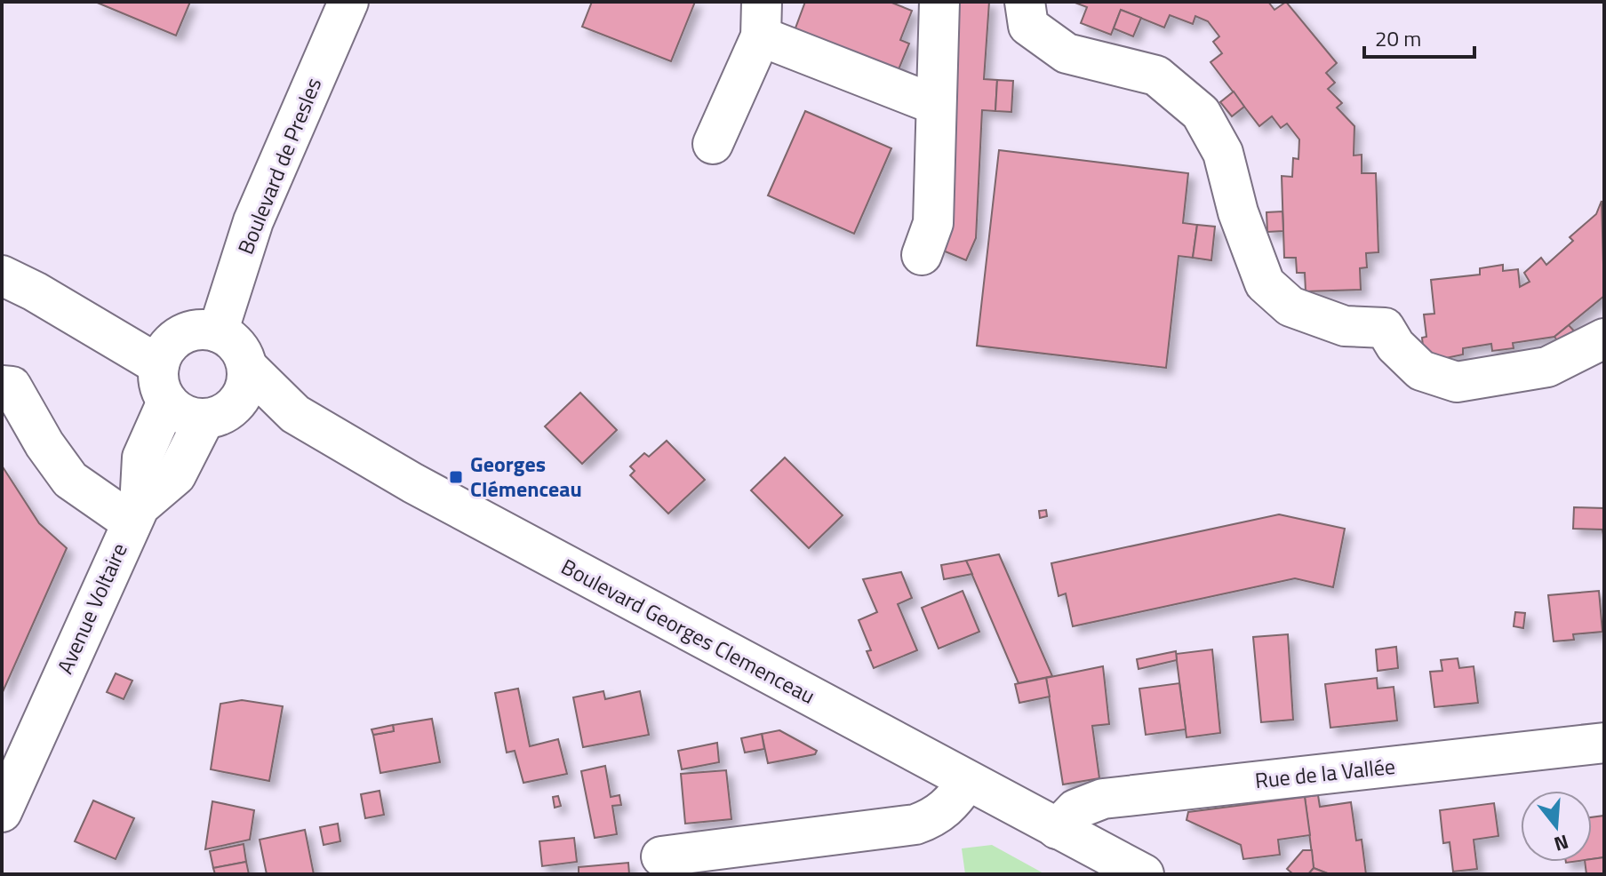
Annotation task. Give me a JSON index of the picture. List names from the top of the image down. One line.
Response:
{"streets":{"street":["Boulevard de Presles","Avenue Voltaire","Boulevard Georges Clemenceau","Rue de la Vallée"]},"crossings":[["Boulevard de Presles","Avenue Voltaire"],["Boulevard de Presles","Boulevard Georges Clemenceau"],["Avenue Voltaire","Boulevard Georges Clemenceau"],["Boulevard Georges Clemenceau","Rue de la Vallée"]],"places":{"transit":["Georges Clémenceau"]},"scale_bar":"20 m","north":"bottom"}
